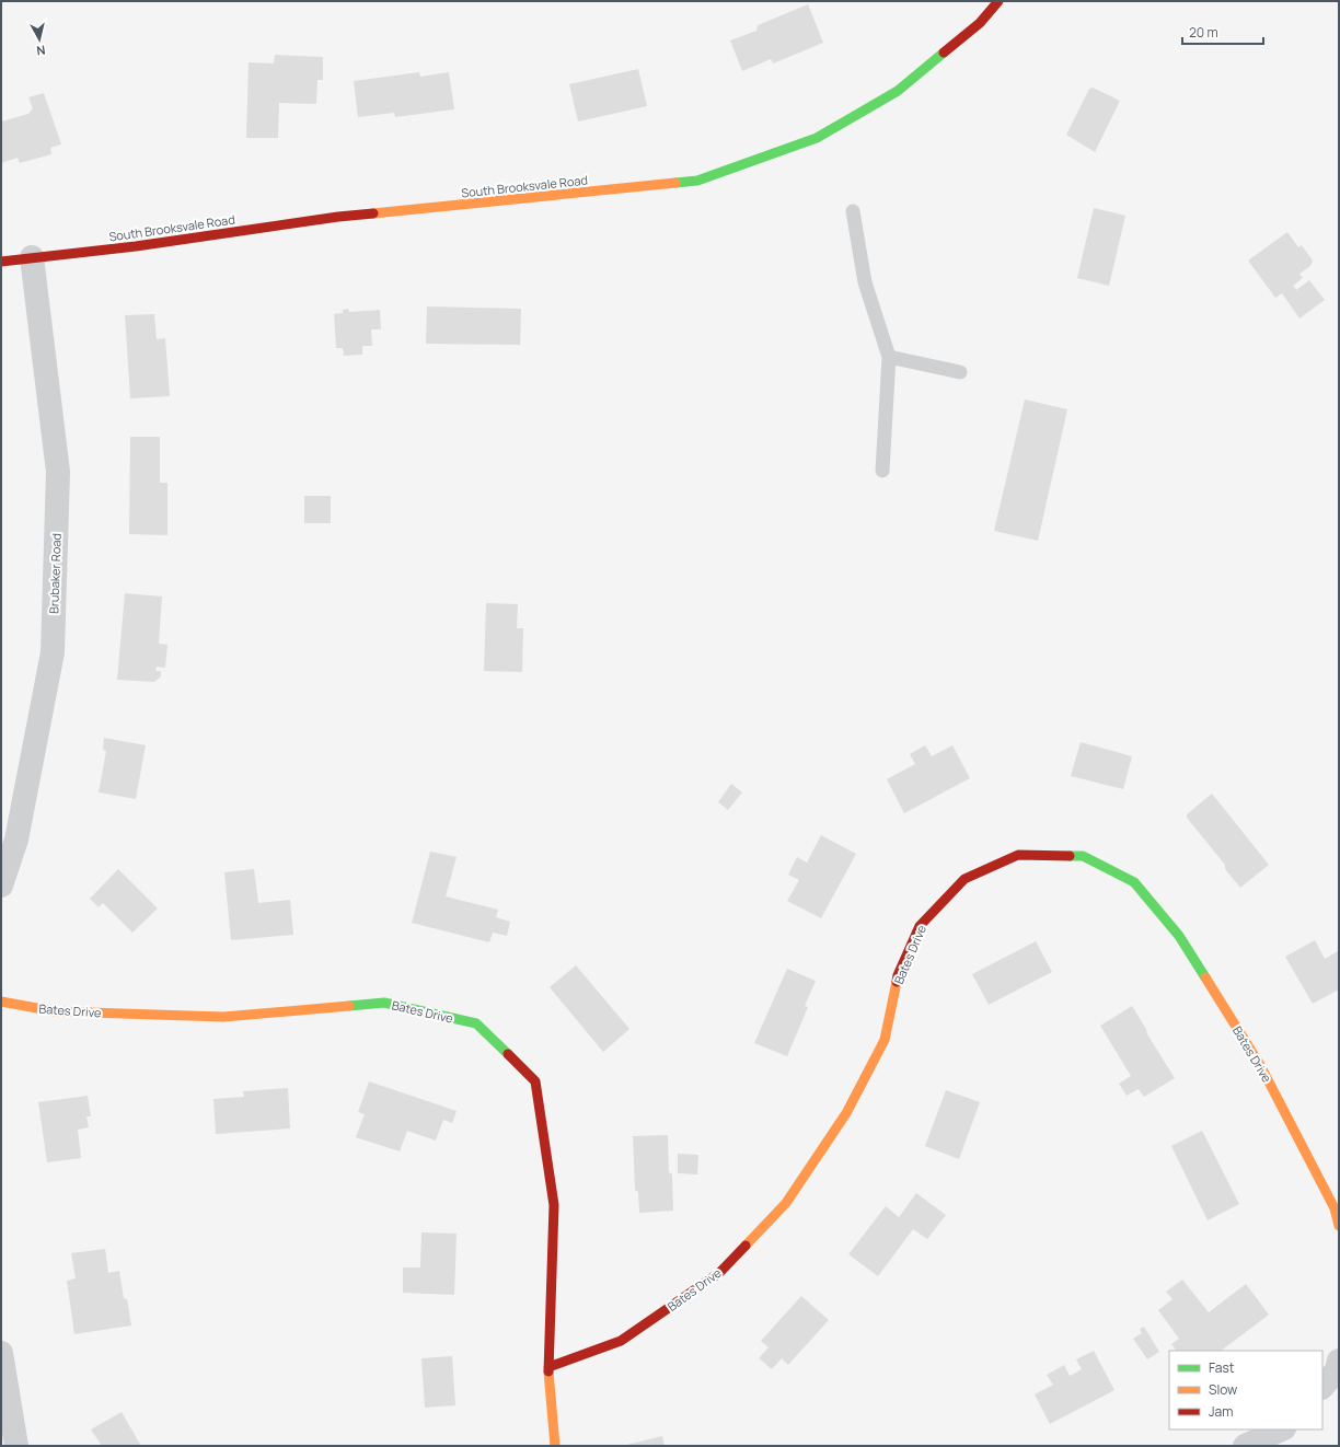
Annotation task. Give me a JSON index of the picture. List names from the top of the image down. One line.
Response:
{"streets":{"street":["South Brooksvale Road","Brubaker Road","Bates Drive"]},"crossings":[["South Brooksvale Road","Brubaker Road"]],"legend":["Fast","Slow","Jam"],"scale_bar":"20 m","north":"bottom"}
